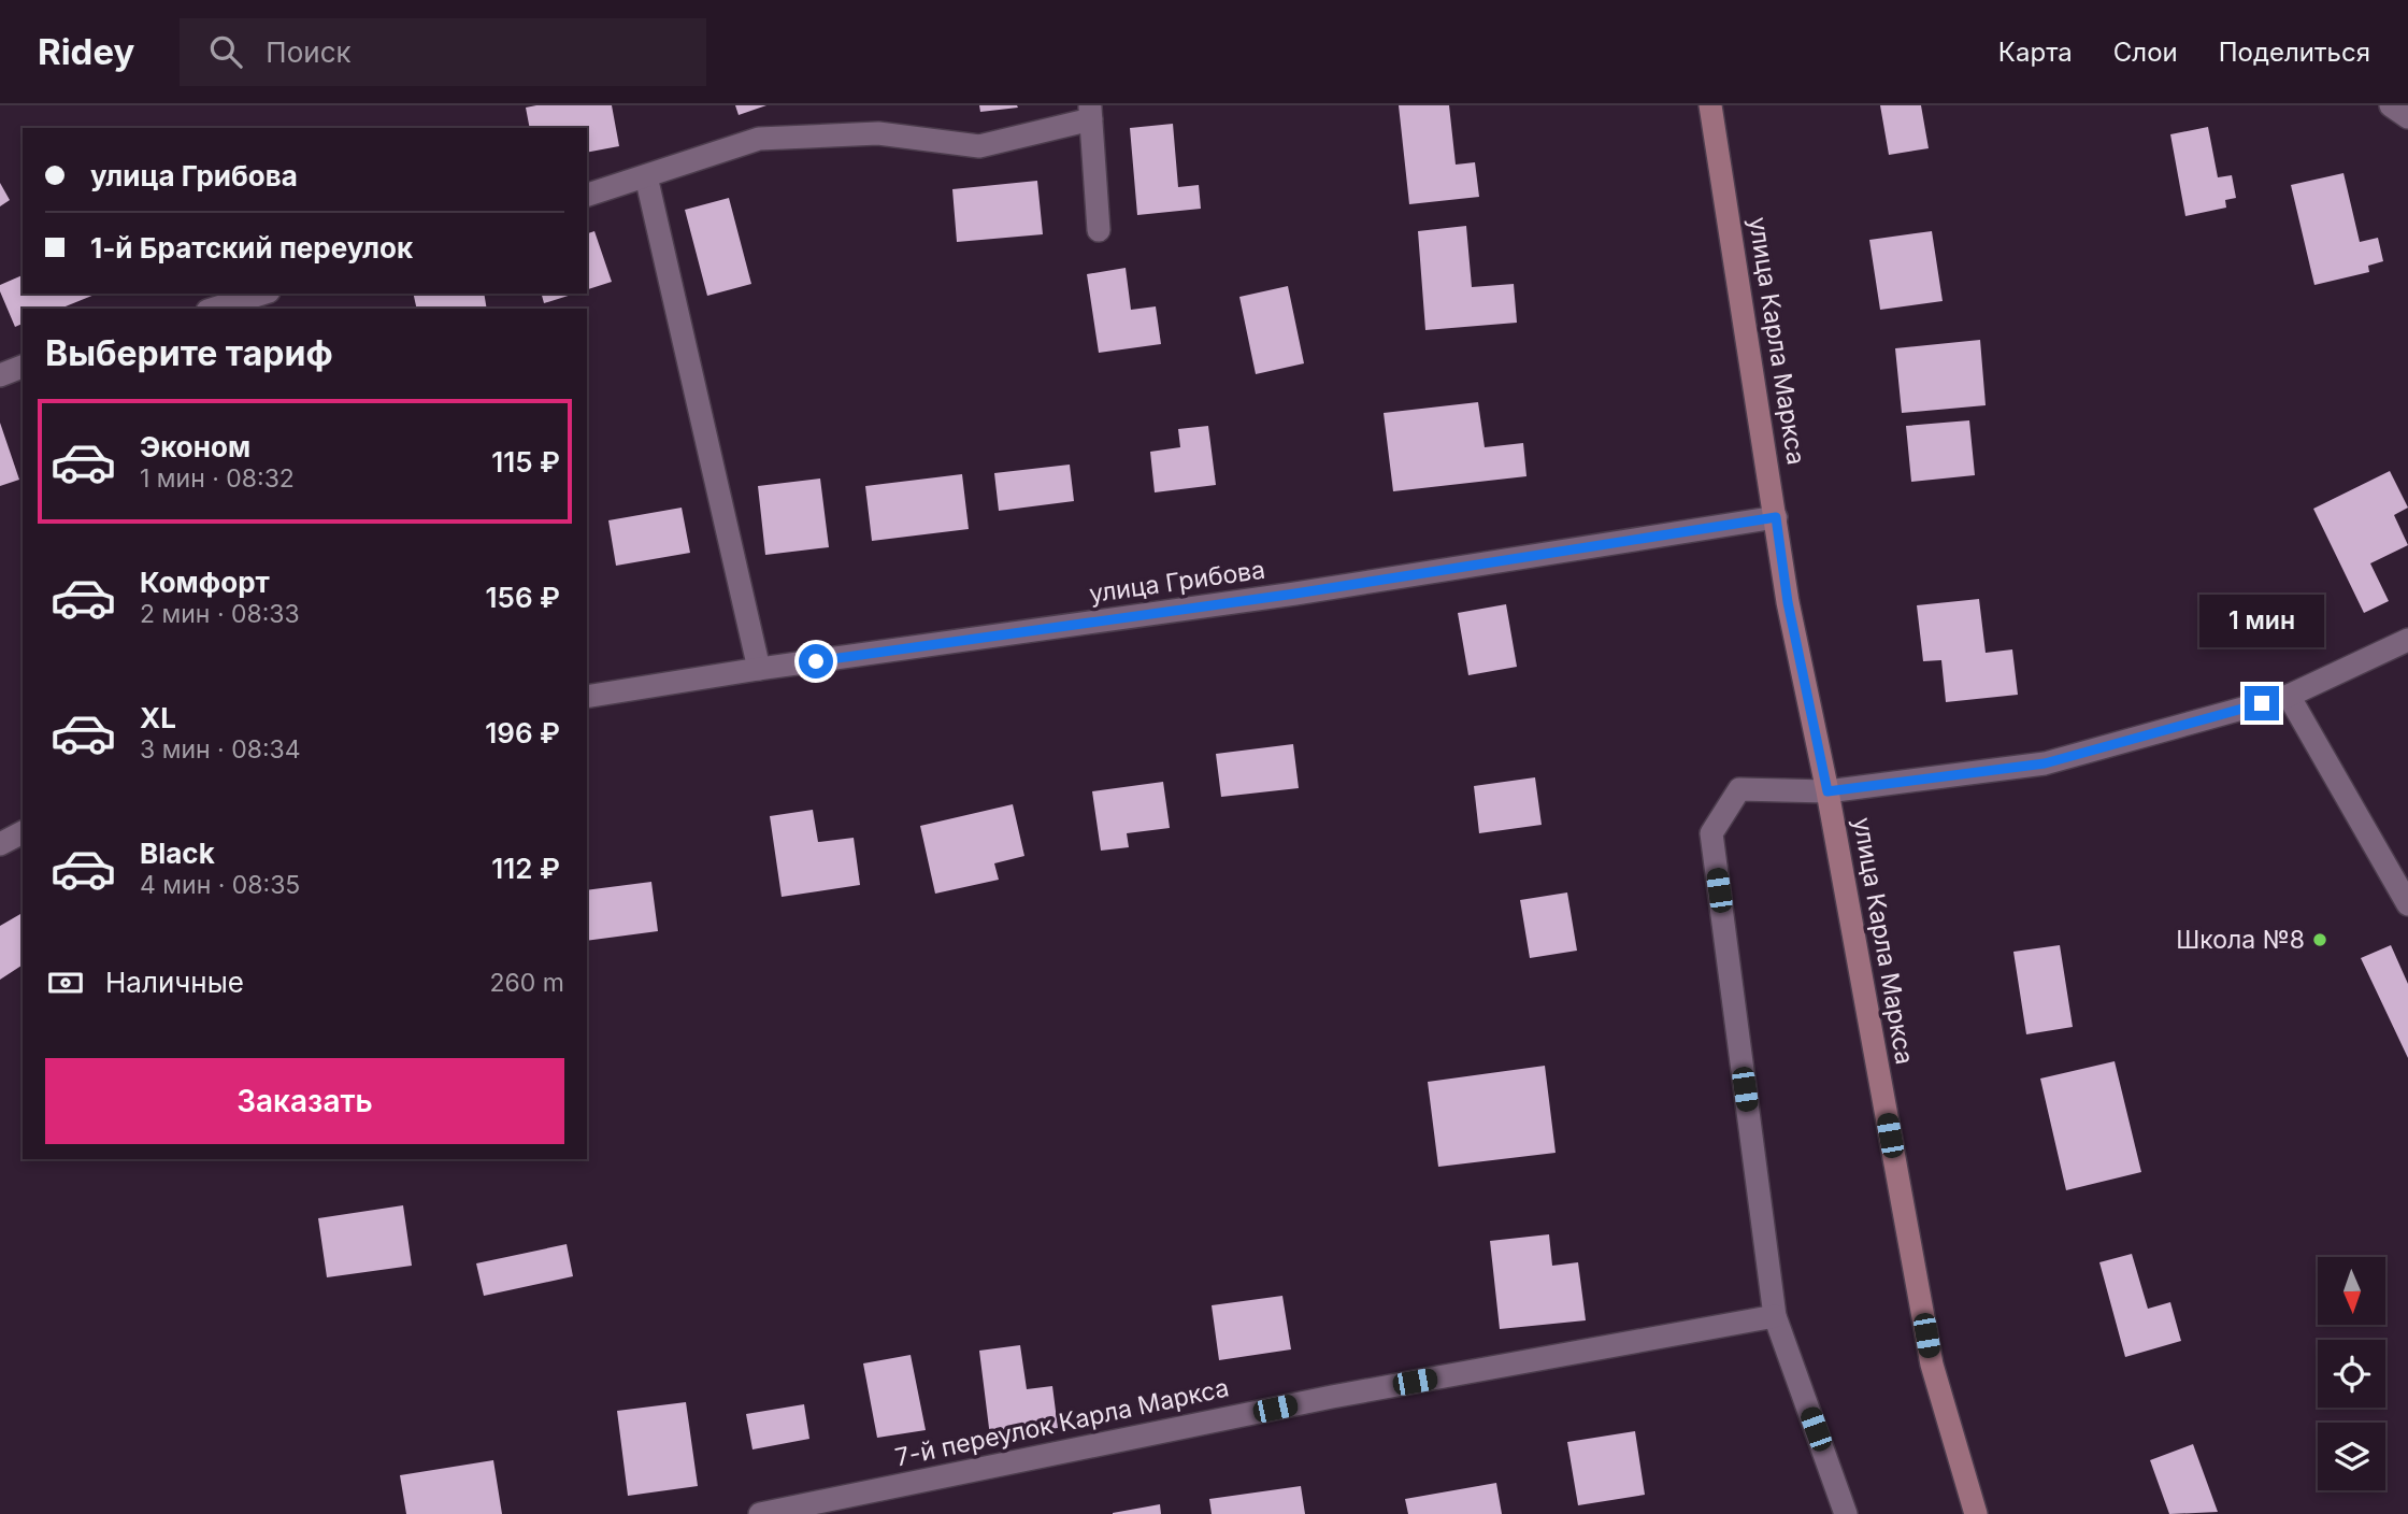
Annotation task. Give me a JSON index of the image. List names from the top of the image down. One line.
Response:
{"streets":{"main road":["улица Карла Маркса"],"street":["улица Грибова","7-й переулок Карла Маркса"]},"crossings":[["улица Карла Маркса","улица Грибова"]],"places":["Школа №8"],"north":"bottom","page":{"header":"Ridey","search":"Поиск","nav":["Карта","Слои","Поделиться"],"banner":["улица Грибова","1-й Братский переулок"],"heading":"Выберите тариф","list":[{"name":"Эконом","note":"1 мин · 08:32","value":"115 ₽"},{"name":"Комфорт","note":"2 мин · 08:33","value":"156 ₽"},{"name":"XL","note":"3 мин · 08:34","value":"196 ₽"},{"name":"Black","note":"4 мин · 08:35","value":"112 ₽"}],"bubble":"1 мин","pay":["Наличные","260 m"],"buttons":"Заказать"}}
